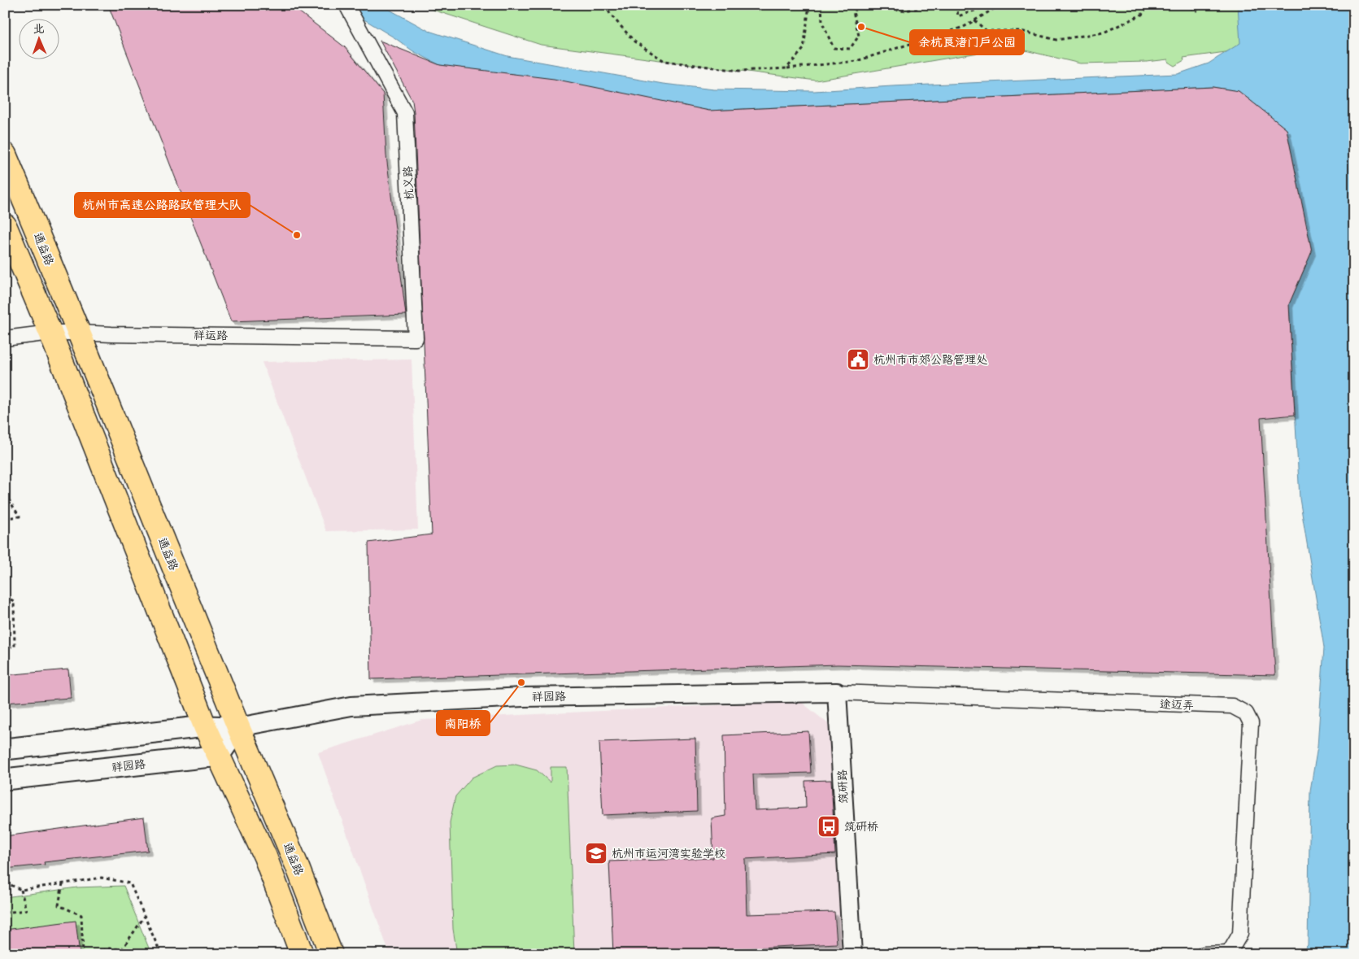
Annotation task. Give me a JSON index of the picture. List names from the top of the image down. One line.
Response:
{"streets":{"main road":["通益路","祥园路"],"street":["杭义路","祥运路","途迈弄","筑研路"]},"crossings":[["杭义路","祥运路"],["通益路","祥运路"],["通益路","祥园路"],["祥园路","途迈弄"],["祥园路","筑研路"],["途迈弄","筑研路"]],"places":{"other":["余杭良渚门户公园","杭州市高速公路路政管理大队","南阳桥"],"public building":["杭州市市郊公路管理处"],"bus stop":["筑研桥"],"school or university":["杭州市运河湾实验学校"]},"north":"top"}
